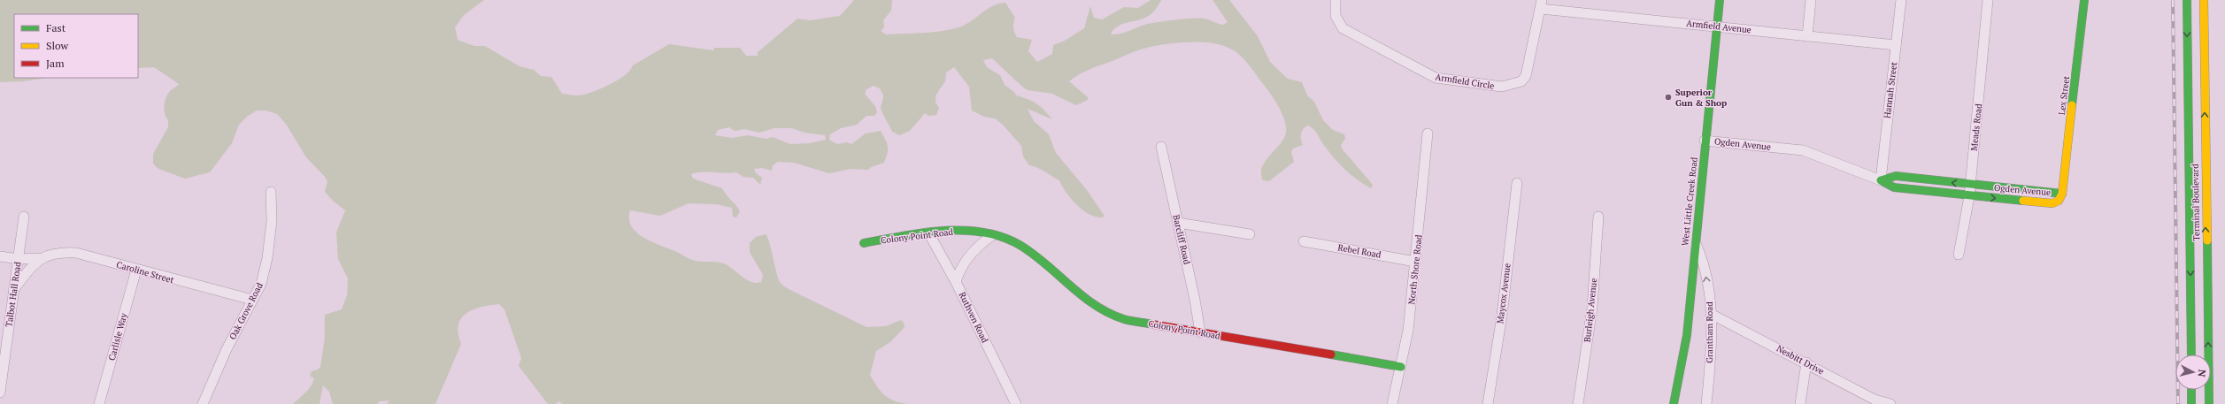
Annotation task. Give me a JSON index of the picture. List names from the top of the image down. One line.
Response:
{"streets":{"main road":["Lex Street","Ogden Avenue","West Little Creek Road","Terminal Boulevard","Colony Point Road"],"street":["Armfield Avenue","Armfield Circle","Hannah Street","Meads Road","Barcliff Road","Rebel Road","North Shore Road","Caroline Street","Maycox Avenue","Talbot Hall Road","Burleigh Avenue","Oak Grove Road","Ruthven Road","Grantham Road","Carlisle Way","Nesbitt Drive"]},"crossings":[["Armfield Avenue","Armfield Circle"],["Armfield Avenue","Hannah Street"],["Armfield Avenue","West Little Creek Road"],["Hannah Street","Ogden Avenue"],["Lex Street","Ogden Avenue"],["Meads Road","Ogden Avenue"],["Ogden Avenue","West Little Creek Road"],["West Little Creek Road","Grantham Road"],["Colony Point Road","Barcliff Road"],["Colony Point Road","North Shore Road"],["Colony Point Road","Ruthven Road"],["Rebel Road","North Shore Road"],["Caroline Street","Talbot Hall Road"],["Caroline Street","Oak Grove Road"],["Caroline Street","Carlisle Way"],["Grantham Road","Nesbitt Drive"]],"one_way":["Grantham Road"],"places":["Superior Gun & Shop"],"legend":["Fast","Slow","Jam"],"north":"right"}
